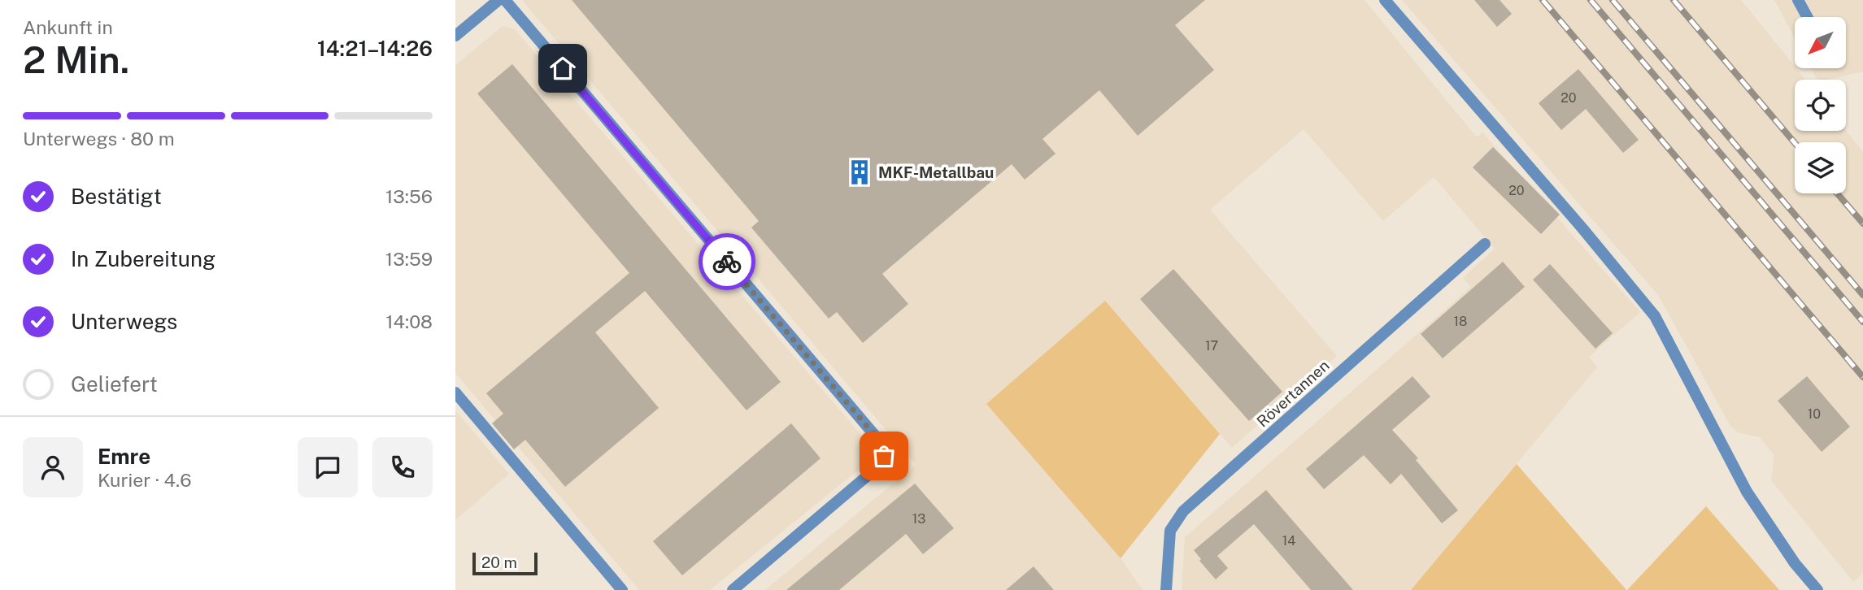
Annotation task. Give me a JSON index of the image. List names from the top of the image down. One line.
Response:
{"streets":{"street":["Rövertannen"]},"places":{"building":["MKF-Metallbau"]},"house_numbers":["20","20","18","17","10","13","14"],"scale_bar":"20 m","north":"bottom left","page":{"heading":["2 Min.","Ankunft in","14:21–14:26"],"panel":["Emre","Kurier · 4.6"],"bar":"Unterwegs · 80 m","list":[["Bestätigt","13:56"],["In Zubereitung","13:59"],["Unterwegs","14:08"],"Geliefert"],"scale":"20 m"}}
